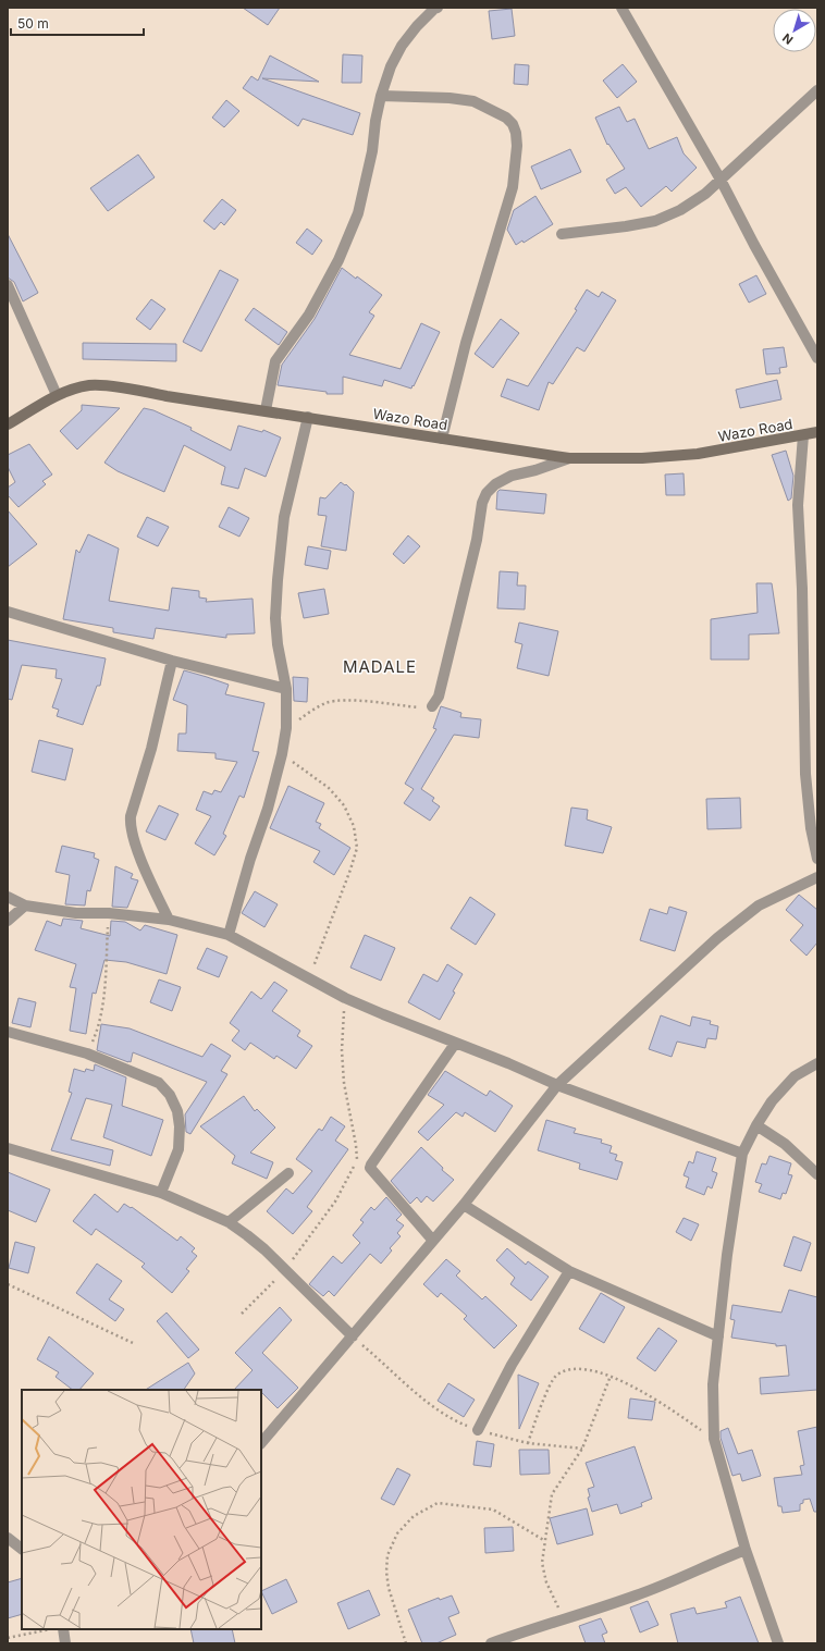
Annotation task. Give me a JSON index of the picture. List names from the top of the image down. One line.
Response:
{"streets":{"main road":["Wazo Road"]},"districts":["MADALE"],"scale_bar":"50 m","north":"bottom left"}
